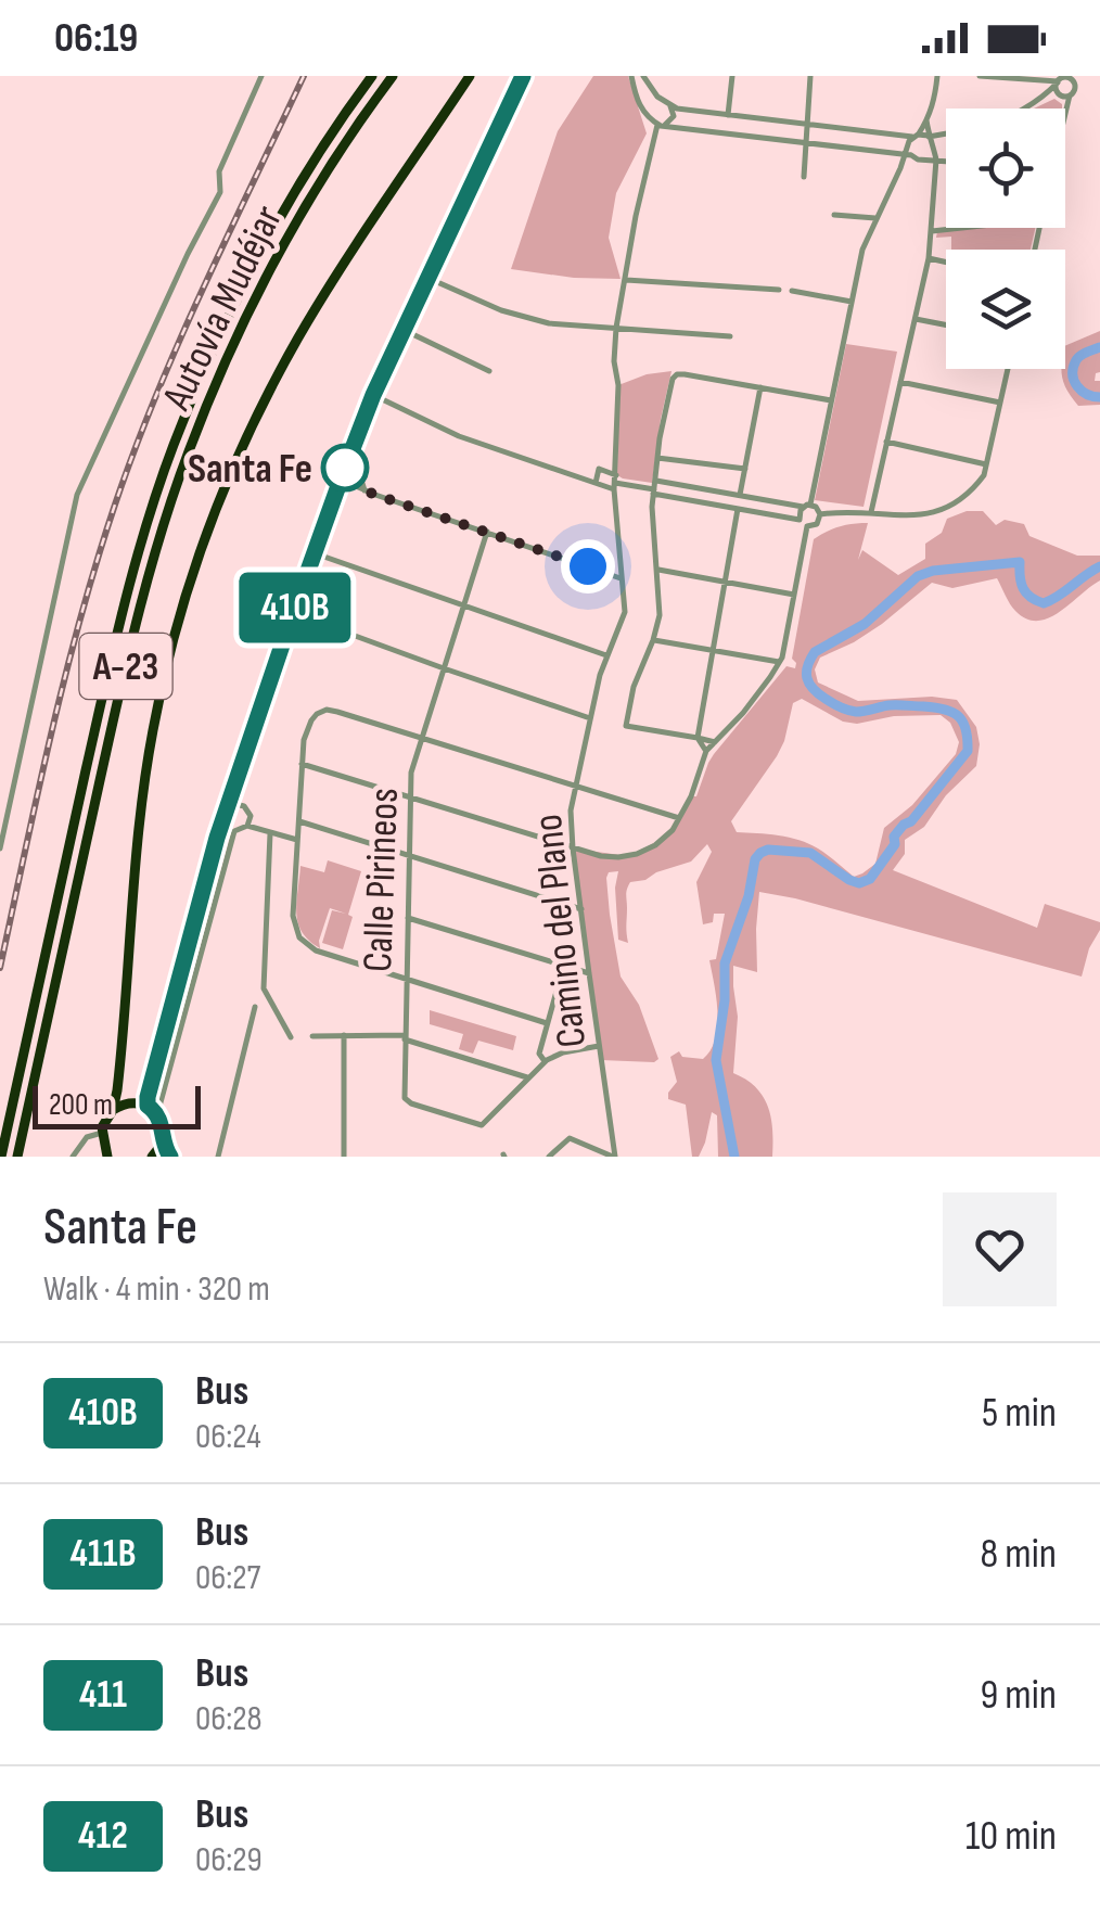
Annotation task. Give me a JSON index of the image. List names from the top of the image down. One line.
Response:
{"streets":{"highway":["Autovía Mudéjar","A-23"],"street":["Calle Pirineos","Camino del Plano"]},"places":["Santa Fe"],"lines":["bus line 410B"],"scale_bar":"200 m","page":{"status":"06:19","on_map":"410B","scale":"200 m","heading":["Santa Fe","Walk · 4 min · 320 m"],"list":[{"mark":"410B","name":"Bus","note":"06:24","value":"5 min"},{"mark":"411B","name":"Bus","note":"06:27","value":"8 min"},{"mark":"411","name":"Bus","note":"06:28","value":"9 min"},{"mark":"412","name":"Bus","note":"06:29","value":"10 min"}]}}
